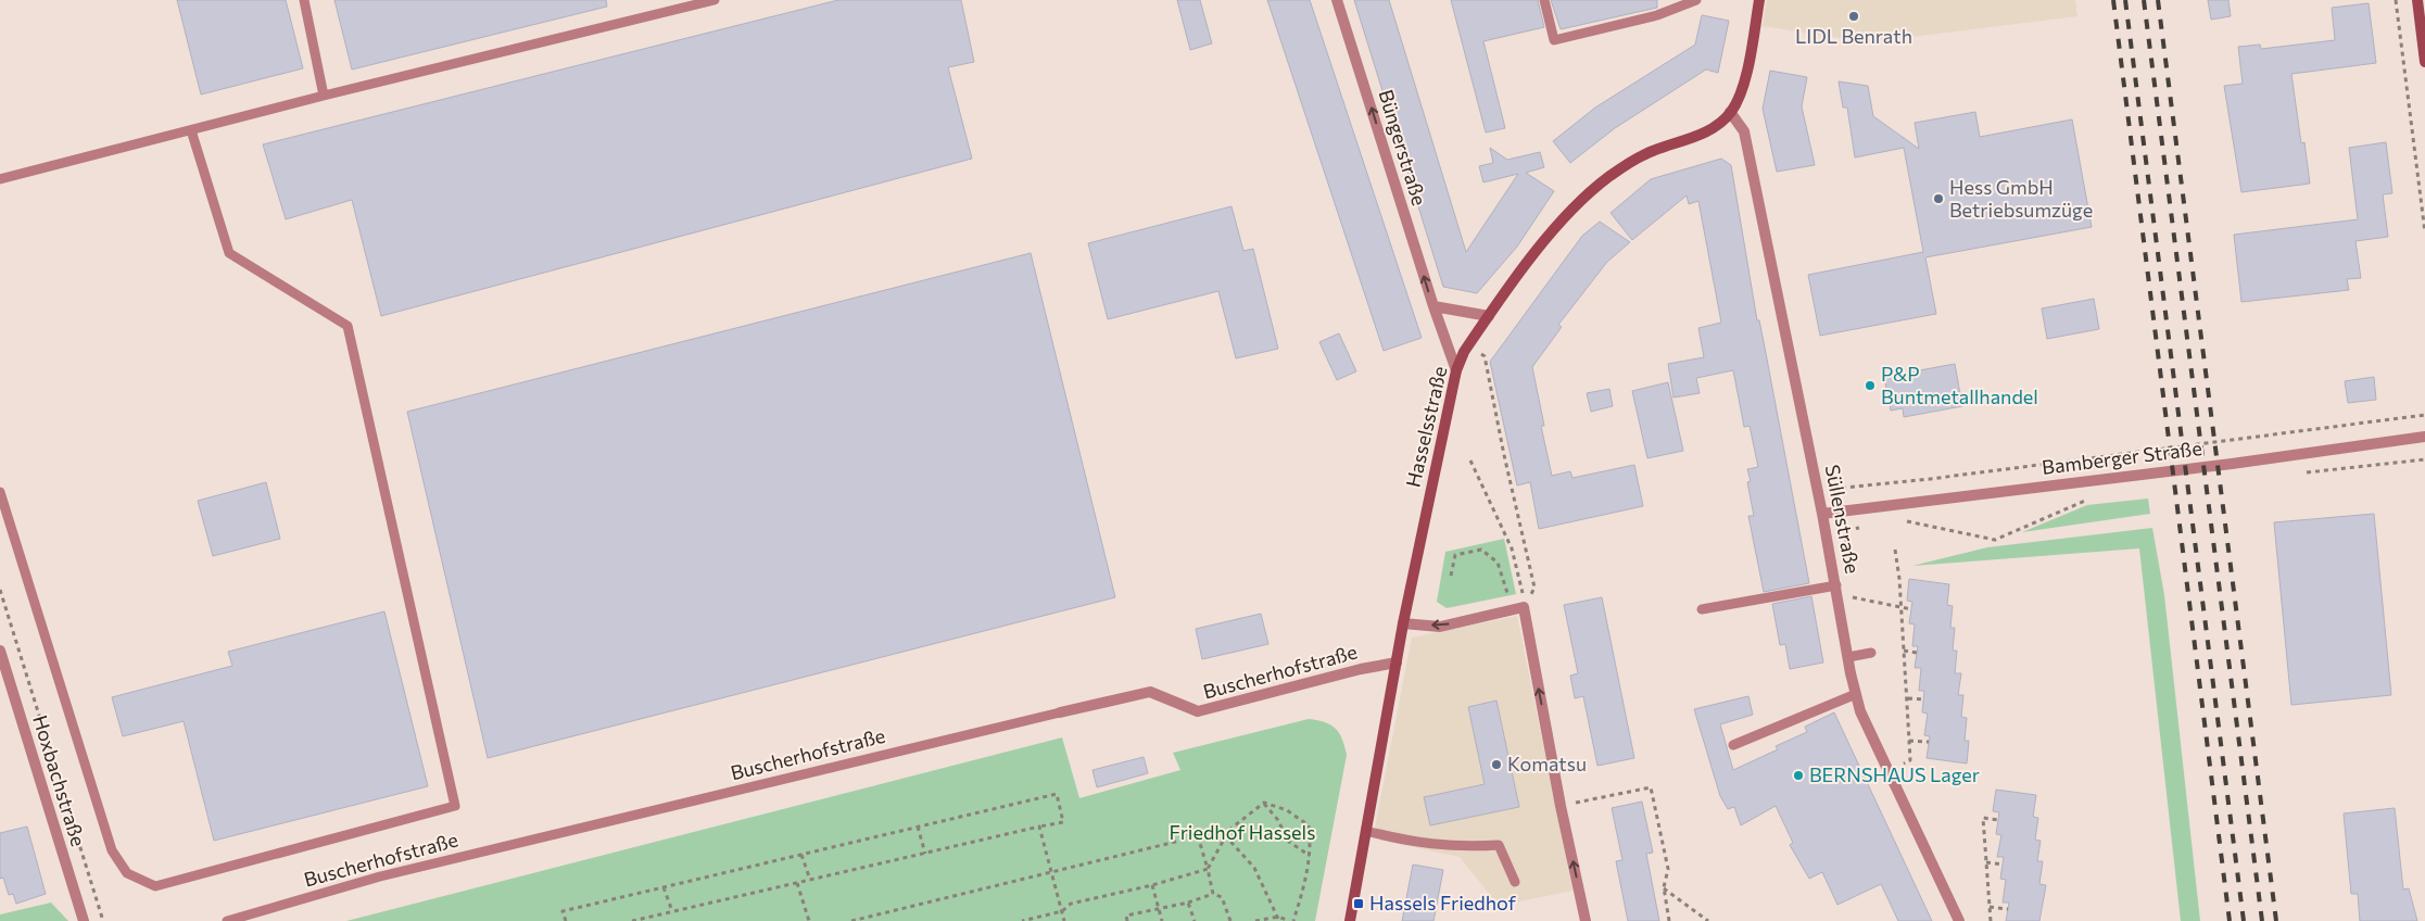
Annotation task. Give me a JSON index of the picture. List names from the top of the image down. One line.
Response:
{"streets":{"street":["Büngerstraße","Hasselsstraße","Bamberger Straße","Süllenstraße","Buscherhofstraße","Hoxbachstraße"]},"crossings":[["Büngerstraße","Hasselsstraße"],["Hasselsstraße","Süllenstraße"],["Hasselsstraße","Buscherhofstraße"],["Bamberger Straße","Süllenstraße"]],"one_way":["Büngerstraße"],"parks":["Friedhof Hassels"],"places":{"other":["LIDL Benrath","Hess GmbH Betriebsumzüge","P&P Buntmetallhandel","Komatsu","BERNSHAUS Lager"],"transit":["Hassels Friedhof"]}}
